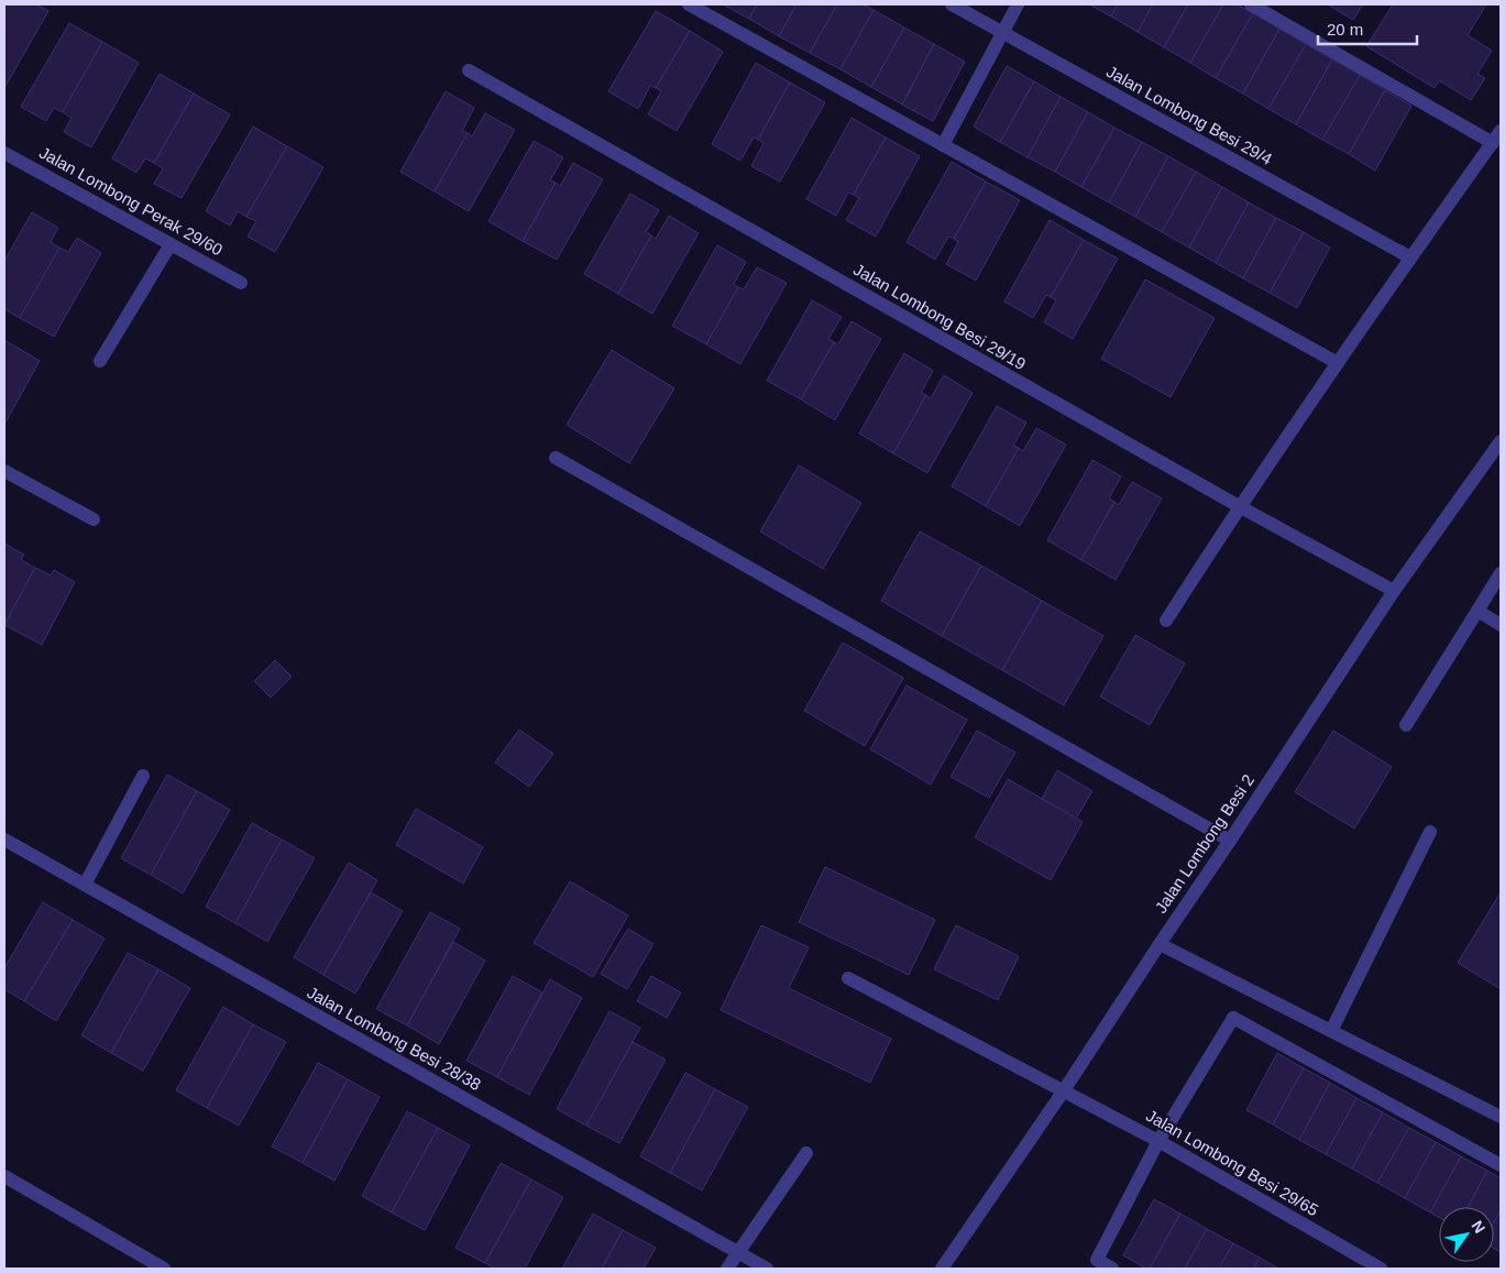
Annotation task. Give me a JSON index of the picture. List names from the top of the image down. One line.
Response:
{"streets":{"street":["Jalan Lombong Besi 29/4","Jalan Lombong Perak 29/60","Jalan Lombong Besi 29/19","Jalan Lombong Besi 2","Jalan Lombong Besi 28/38","Jalan Lombong Besi 29/65"]},"crossings":[["Jalan Lombong Besi 29/19","Jalan Lombong Besi 2"],["Jalan Lombong Besi 2","Jalan Lombong Besi 29/65"]],"scale_bar":"20 m","north":"top right"}
